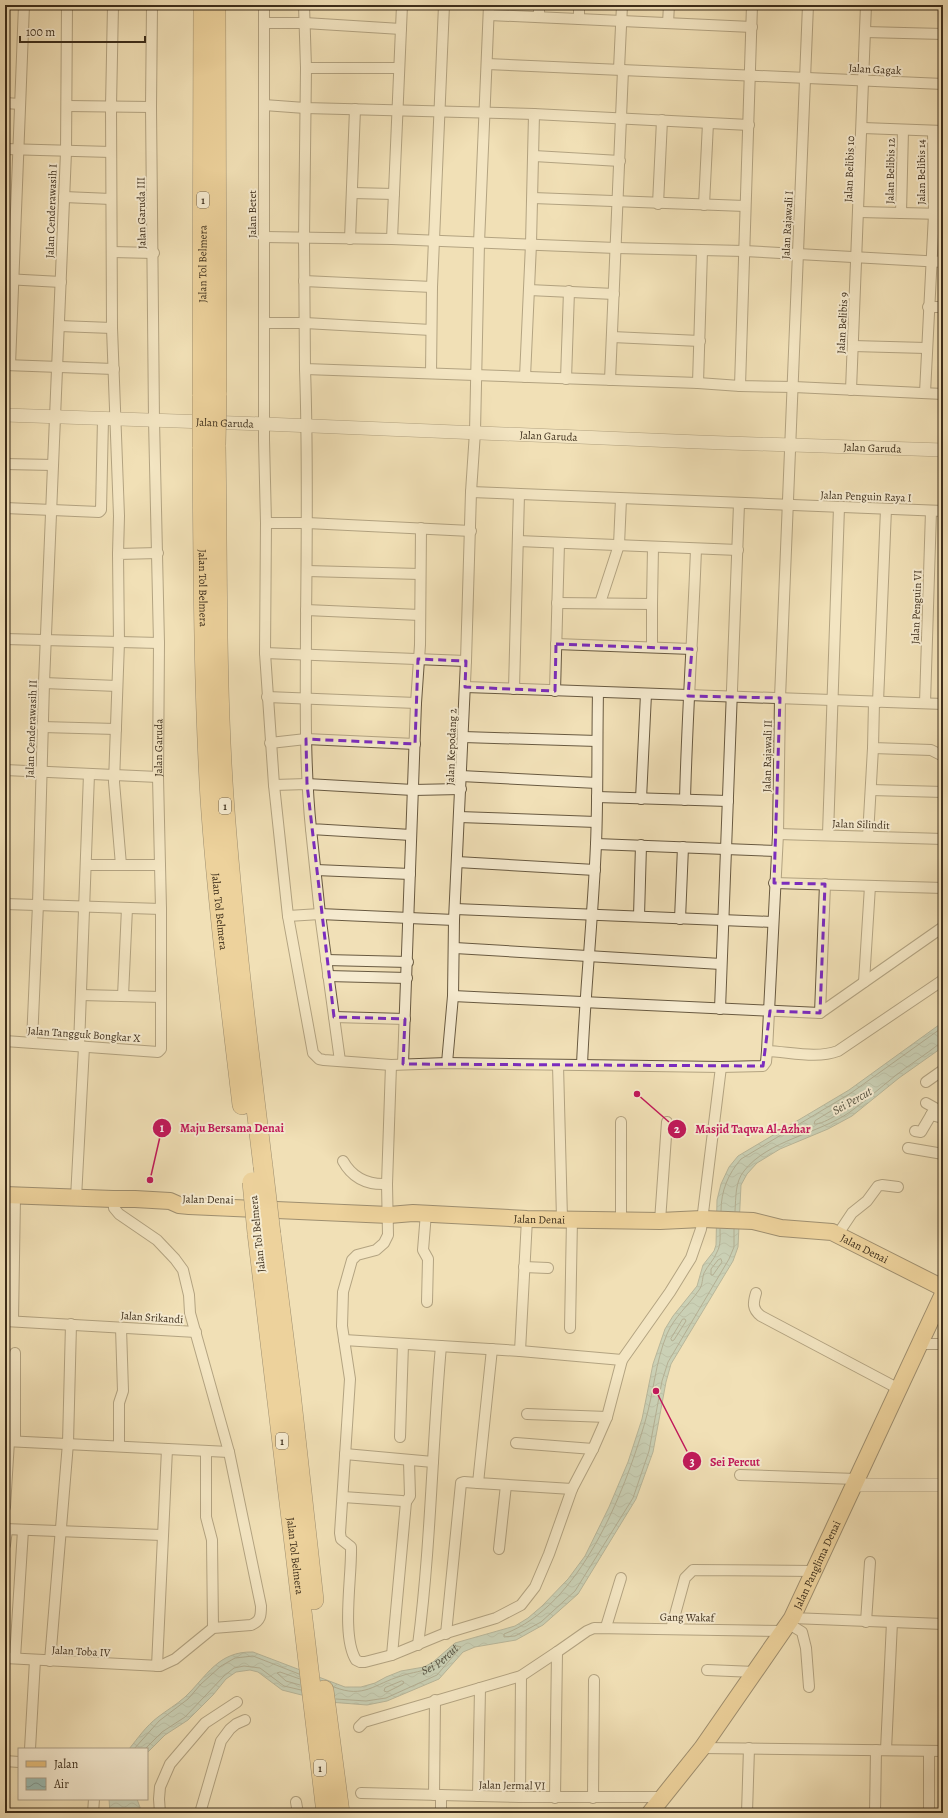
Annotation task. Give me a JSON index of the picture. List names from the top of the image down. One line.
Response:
{"streets":{"highway":["1","Jalan Tol Belmera"],"main road":["Jalan Denai","Jalan Panglima Denai"],"street":["Jalan Gagak","Jalan Belibis 10","Jalan Belibis 12","Jalan Belibis 14","Jalan Cenderawasih I","Jalan Garuda III","Jalan Betet","Jalan Rajawali I","Jalan Belibis 9","Jalan Garuda","Jalan Penguin Raya I","Jalan Penguin VI","Jalan Cenderawasih II","Jalan Kepodang 2","Jalan Rajawali II","Jalan Silindit","Jalan Tangguk Bongkar X","Jalan Srikandi","Gang Wakaf","Jalan Toba IV","Jalan Jermal VI"]},"crossings":[["Jalan Gagak","Jalan Belibis 10"],["Jalan Gagak","Jalan Rajawali I"],["Jalan Gagak","Jalan Kepodang 2"],["Jalan Belibis 10","Jalan Belibis 9"],["Jalan Cenderawasih I","Jalan Garuda"],["Jalan Cenderawasih I","Jalan Cenderawasih II"],["Jalan Garuda III","Jalan Garuda"],["Jalan Betet","Jalan Garuda"],["Jalan Betet","Jalan Kepodang 2"],["Jalan Betet","Jalan Rajawali II"],["Jalan Rajawali I","Jalan Garuda"],["Jalan Rajawali I","Jalan Rajawali II"],["Jalan Garuda","Jalan Cenderawasih II"],["Jalan Garuda","Jalan Kepodang 2"],["Jalan Garuda","Jalan Rajawali II"],["Jalan Garuda","Jalan Tangguk Bongkar X"],["Jalan Penguin Raya I","Jalan Penguin VI"],["Jalan Penguin Raya I","Jalan Kepodang 2"],["Jalan Penguin Raya I","Jalan Rajawali II"],["Jalan Cenderawasih II","Jalan Tangguk Bongkar X"],["Jalan Rajawali II","Jalan Silindit"],["Jalan Panglima Denai","Gang Wakaf"],["Jalan Panglima Denai","Jalan Jermal VI"]],"water":["Sei Percut"],"places":["Masjid Taqwa Al-Azhar","Maju Bersama Denai","Sei Percut"],"legend":["Jalan","Air"],"scale_bar":"100 m"}
